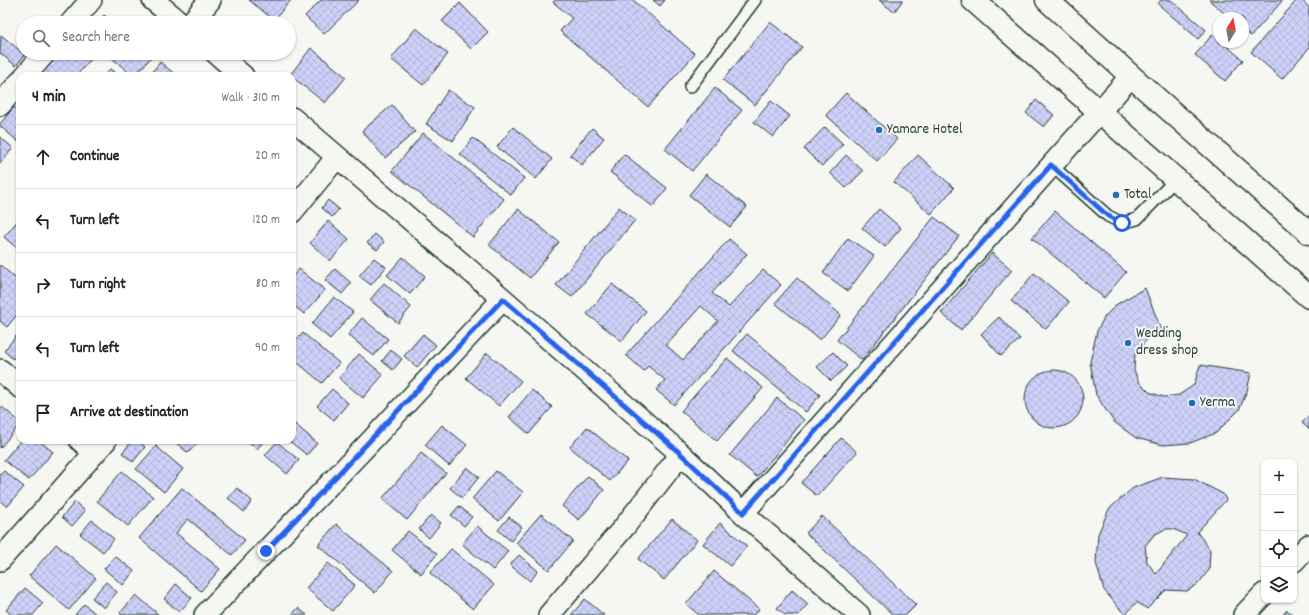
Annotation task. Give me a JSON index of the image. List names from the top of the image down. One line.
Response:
{"places":["Yamare Hotel","Total","Wedding dress shop","Yerma"],"north":"top","page":{"search":"Search here","heading":["4 min","Walk · 310 m"],"list":[["Continue","20 m"],["Turn left","120 m"],["Turn right","80 m"],["Turn left","90 m"],"Arrive at destination"],"map_buttons":["+","−"]}}
